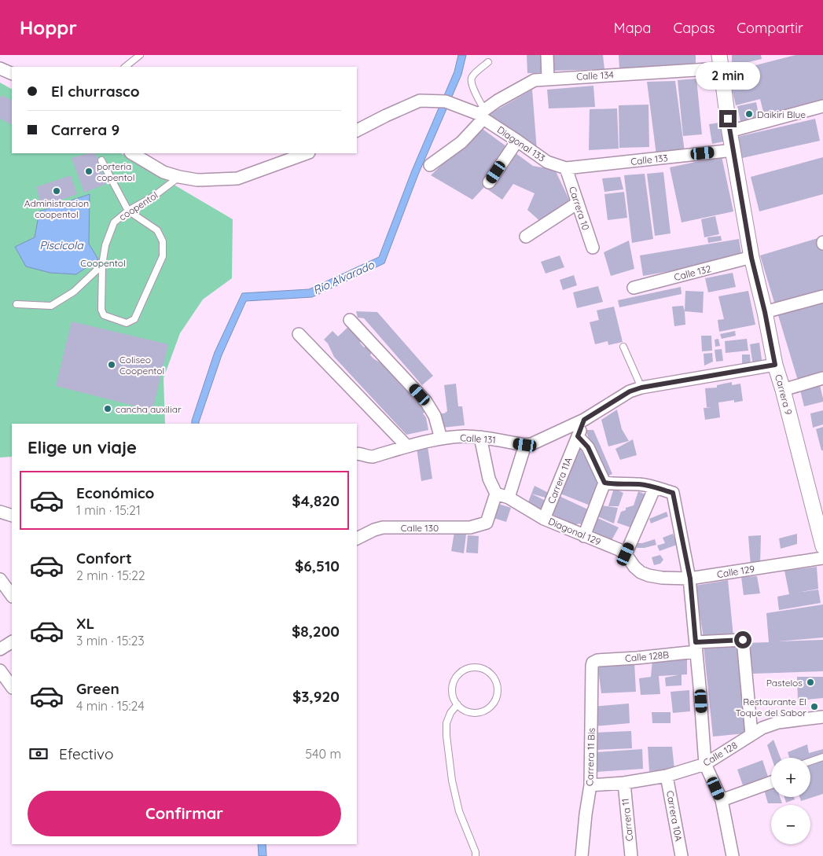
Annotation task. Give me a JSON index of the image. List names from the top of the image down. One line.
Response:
{"streets":{"street":["Calle 134","Diagonal 133","Calle 133","Carrera 10","Calle 132","Carrera 9","Calle 131","Carrera 11A","Calle 130","Diagonal 129","Calle 129","Calle 128B","Calle 128","Carrera 11 Bis","Carrera 10A","Carrera 11"],"lane":["coopentol"]},"crossings":[["Calle 134","Diagonal 133"],["Calle 134","Carrera 9"],["Diagonal 133","Calle 133"],["Diagonal 133","Carrera 10"],["Calle 133","Carrera 10"],["Calle 133","Carrera 9"],["Calle 132","Carrera 9"],["Carrera 9","Calle 131"],["Calle 131","Carrera 11A"],["Carrera 11A","Diagonal 129"],["Calle 130","Diagonal 129"],["Diagonal 129","Calle 129"],["Calle 128B","Calle 128"],["Calle 128B","Carrera 11 Bis"],["Calle 128","Carrera 11 Bis"],["Calle 128","Carrera 10A"],["Calle 128","Carrera 11"]],"water":["Piscicola","Río Alvarado"],"parks":["Coopentol"],"places":["Daikiri Blue","porteria copentol","Administracion coopentol","Coliseo Coopentol","cancha auxiliar","Pastelos","Restaurante El Toque del Sabor"],"page":{"header":"Hoppr","nav":["Mapa","Capas","Compartir"],"bubble":"2 min","banner":["El churrasco","Carrera 9"],"heading":"Elige un viaje","list":[{"name":"Económico","note":"1 min · 15:21","value":"$4,820"},{"name":"Confort","note":"2 min · 15:22","value":"$6,510"},{"name":"XL","note":"3 min · 15:23","value":"$8,200"},{"name":"Green","note":"4 min · 15:24","value":"$3,920"}],"pay":["Efectivo","540 m"],"map_buttons":["+","−"],"buttons":"Confirmar"}}
